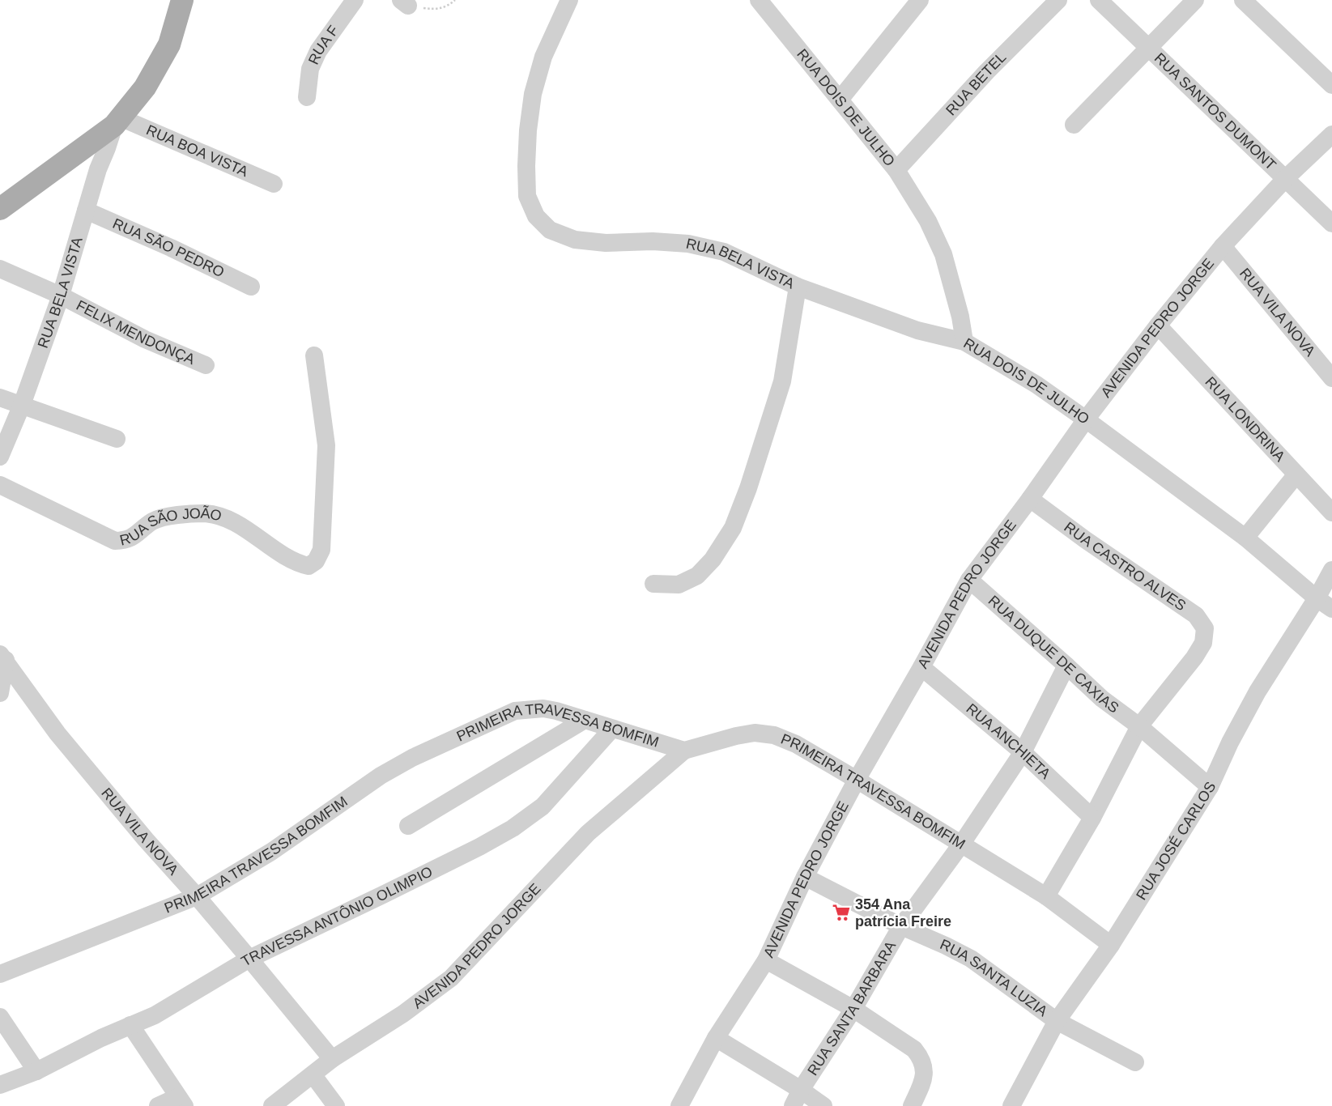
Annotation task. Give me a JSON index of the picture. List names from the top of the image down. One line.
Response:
{"streets":{"street":["RUA F","RUA BETEL","RUA DOIS DE JULHO","RUA SANTOS DUMONT","RUA BOA VISTA","RUA SÃO PEDRO","RUA BELA VISTA","RUA VILA NOVA","AVENIDA PEDRO JORGE","FELIX MENDONÇA","RUA LONDRINA","RUA SÃO JOÃO","RUA CASTRO ALVES","RUA DUQUE DE CAXIAS","RUA ANCHIETA","PRIMEIRA TRAVESSA BOMFIM","RUA JOSÉ CARLOS","TRAVESSA ANTÔNIO OLIMPIO","RUA SANTA LUZIA","RUA SANTA BARBARA"]},"crossings":[["RUA BETEL","RUA DOIS DE JULHO"],["RUA DOIS DE JULHO","RUA BELA VISTA"],["RUA DOIS DE JULHO","AVENIDA PEDRO JORGE"],["RUA DOIS DE JULHO","RUA JOSÉ CARLOS"],["RUA SANTOS DUMONT","AVENIDA PEDRO JORGE"],["RUA BOA VISTA","RUA BELA VISTA"],["RUA SÃO PEDRO","RUA BELA VISTA"],["RUA BELA VISTA","FELIX MENDONÇA"],["RUA VILA NOVA","AVENIDA PEDRO JORGE"],["RUA VILA NOVA","PRIMEIRA TRAVESSA BOMFIM"],["RUA VILA NOVA","TRAVESSA ANTÔNIO OLIMPIO"],["AVENIDA PEDRO JORGE","RUA LONDRINA"],["AVENIDA PEDRO JORGE","RUA CASTRO ALVES"],["AVENIDA PEDRO JORGE","RUA DUQUE DE CAXIAS"],["AVENIDA PEDRO JORGE","RUA ANCHIETA"],["AVENIDA PEDRO JORGE","PRIMEIRA TRAVESSA BOMFIM"],["AVENIDA PEDRO JORGE","RUA SANTA LUZIA"],["RUA CASTRO ALVES","RUA DUQUE DE CAXIAS"],["RUA DUQUE DE CAXIAS","RUA JOSÉ CARLOS"],["RUA DUQUE DE CAXIAS","RUA SANTA BARBARA"],["RUA ANCHIETA","RUA SANTA BARBARA"],["PRIMEIRA TRAVESSA BOMFIM","RUA JOSÉ CARLOS"],["PRIMEIRA TRAVESSA BOMFIM","TRAVESSA ANTÔNIO OLIMPIO"],["PRIMEIRA TRAVESSA BOMFIM","RUA SANTA BARBARA"],["RUA JOSÉ CARLOS","RUA SANTA LUZIA"],["RUA SANTA LUZIA","RUA SANTA BARBARA"]],"places":{"supermarket":["354 Ana patrícia Freire"]}}
